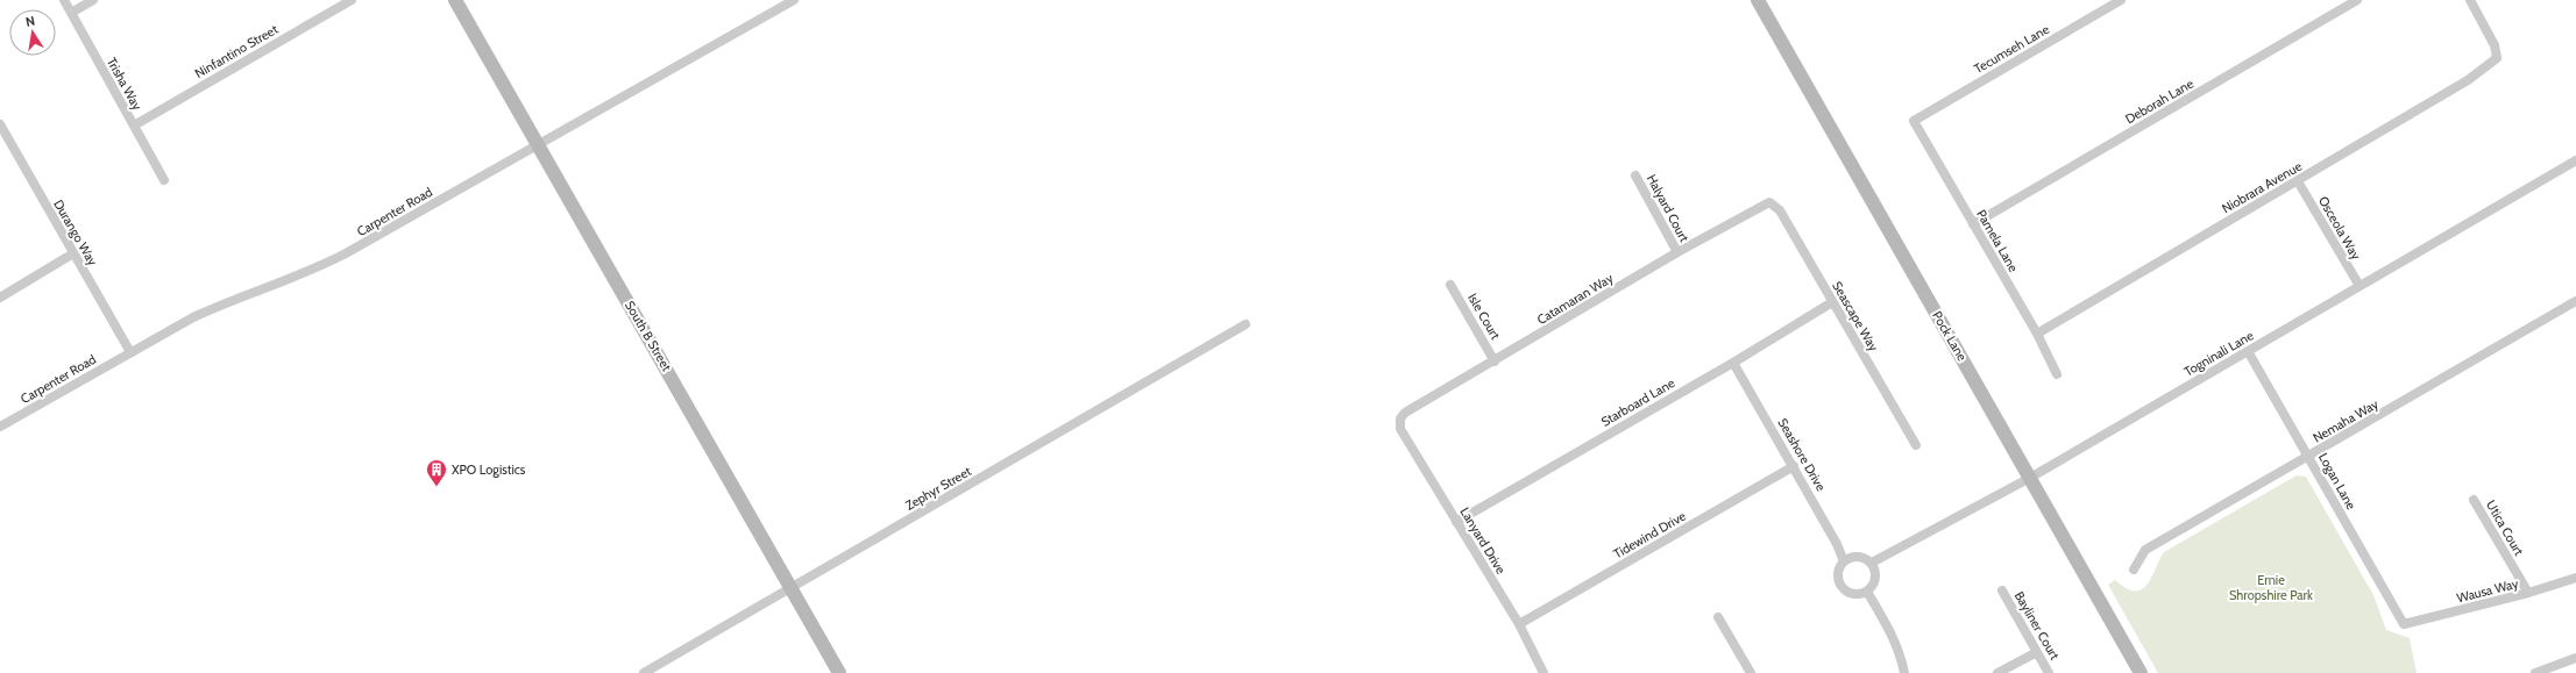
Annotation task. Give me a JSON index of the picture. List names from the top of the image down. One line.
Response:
{"streets":{"street":["Tecumseh Lane","Ninfantino Street","Trisha Way","Deborah Lane","Niobrara Avenue","Halyard Court","Carpenter Road","Osceola Way","Durango Way","Pamela Lane","Catamaran Way","Isle Court","Seascape Way","South B Street","Pock Lane","Togninali Lane","Starboard Lane","Nemaha Way","Seashore Drive","Logan Lane","Zephyr Street","Utica Court","Tidewind Drive","Lanyard Drive","Wausa Way","Bayliner Court"]},"crossings":[["Tecumseh Lane","Pamela Lane"],["Ninfantino Street","Trisha Way"],["Deborah Lane","Pamela Lane"],["Niobrara Avenue","Osceola Way"],["Niobrara Avenue","Pamela Lane"],["Halyard Court","Catamaran Way"],["Carpenter Road","Durango Way"],["Carpenter Road","South B Street"],["Osceola Way","Togninali Lane"],["Catamaran Way","Isle Court"],["Catamaran Way","Seascape Way"],["Catamaran Way","Lanyard Drive"],["Seascape Way","Starboard Lane"],["South B Street","Zephyr Street"],["Pock Lane","Togninali Lane"],["Togninali Lane","Seashore Drive"],["Togninali Lane","Logan Lane"],["Starboard Lane","Seashore Drive"],["Starboard Lane","Lanyard Drive"],["Nemaha Way","Logan Lane"],["Seashore Drive","Tidewind Drive"],["Logan Lane","Wausa Way"],["Utica Court","Wausa Way"],["Tidewind Drive","Lanyard Drive"]],"parks":["Ernie Shropshire Park"],"places":{"building":["XPO Logistics"]},"north":"top"}
